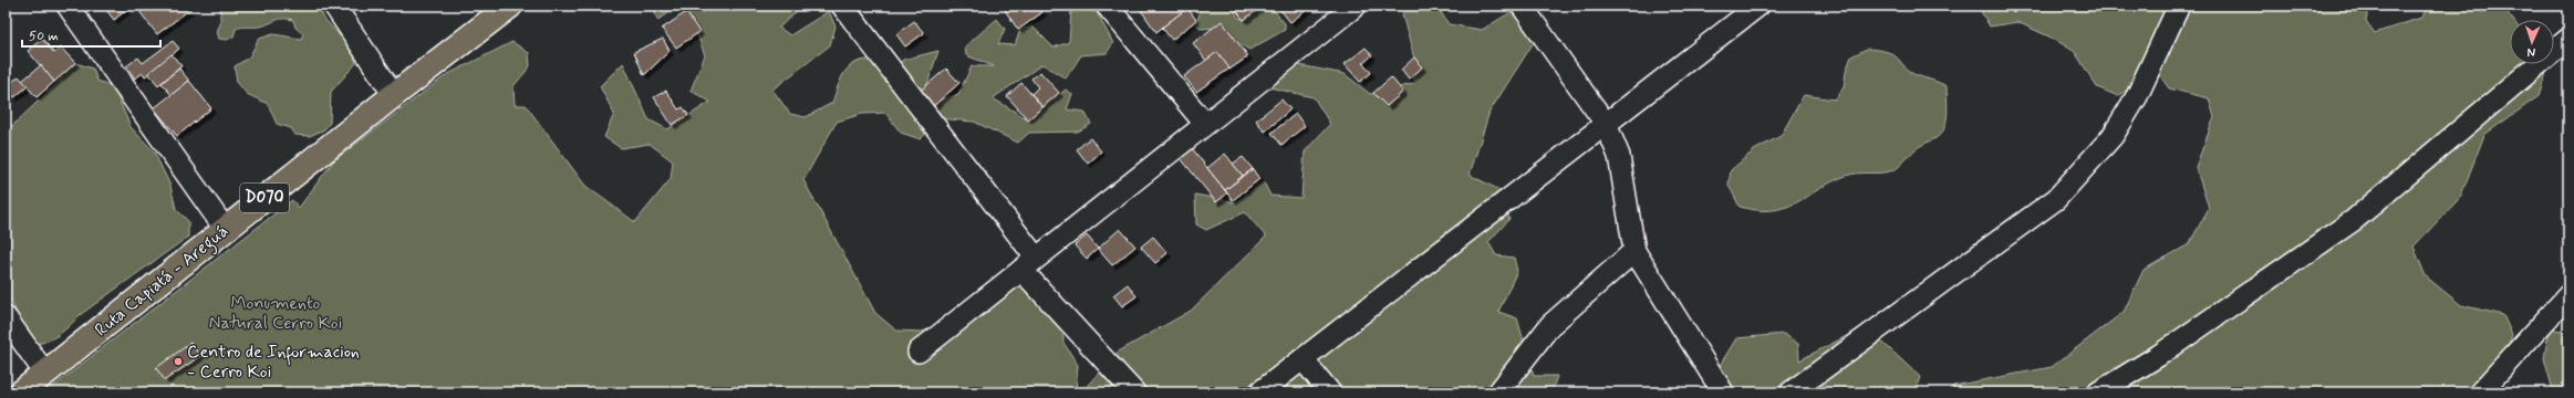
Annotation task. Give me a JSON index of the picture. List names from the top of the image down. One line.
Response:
{"streets":{"main road":["D070","Ruta Capiatá - Areguá"]},"parks":["Monumento Natural Cerro Koi"],"places":["Centro de Informacion - Cerro Koi"],"scale_bar":"50 m","north":"bottom"}
